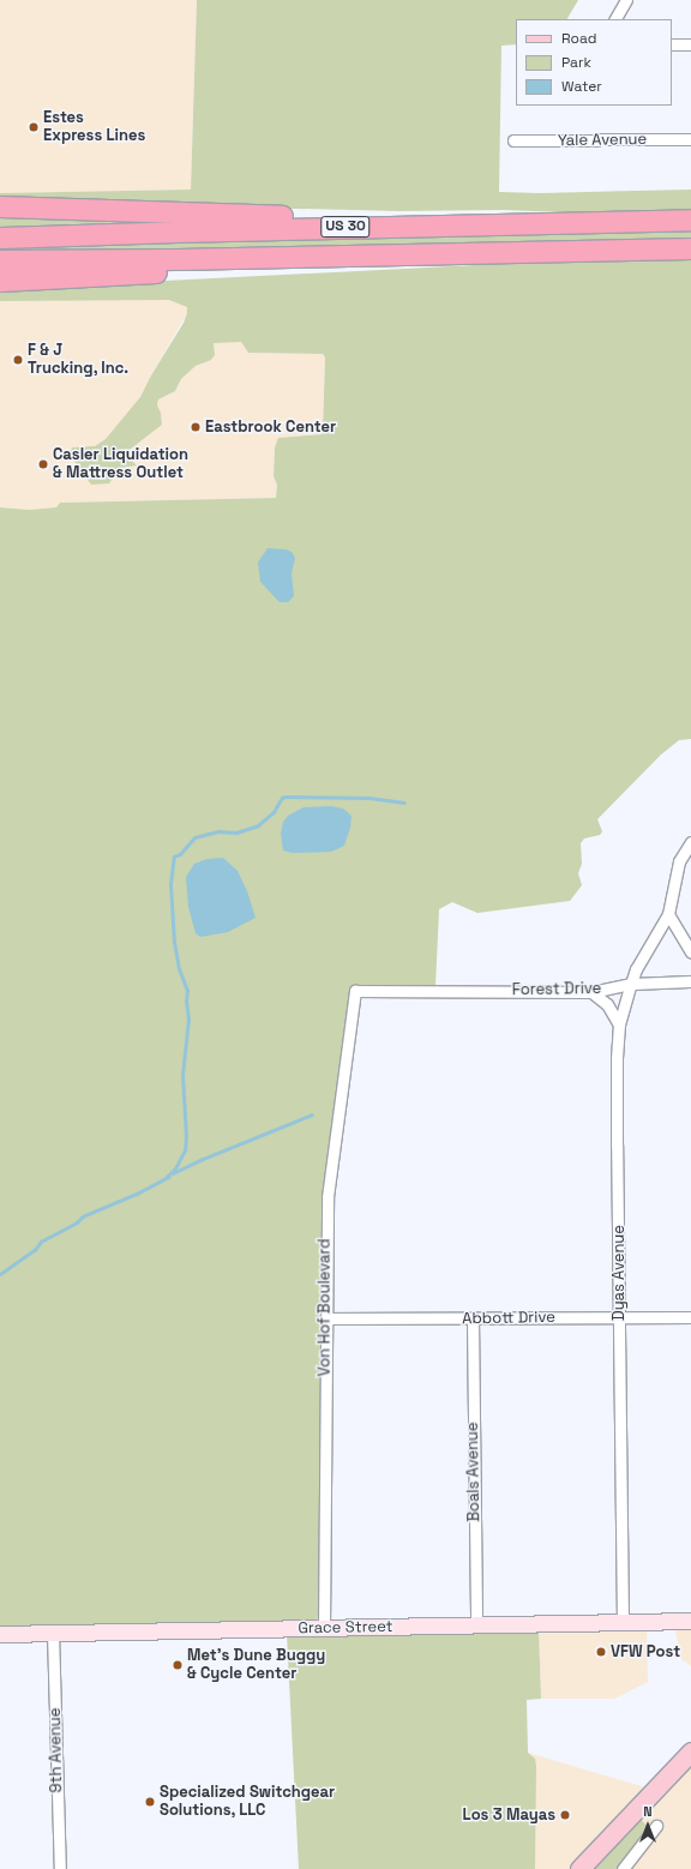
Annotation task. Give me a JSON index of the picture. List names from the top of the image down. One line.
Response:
{"streets":{"highway":["US 30"],"street":["Yale Avenue","Forest Drive","Dyas Avenue","Von Hof Boulevard","Abbott Drive","Boals Avenue","Grace Street","9th Avenue"]},"crossings":[["Forest Drive","Dyas Avenue"],["Forest Drive","Von Hof Boulevard"],["Dyas Avenue","Abbott Drive"],["Dyas Avenue","Grace Street"],["Von Hof Boulevard","Abbott Drive"],["Von Hof Boulevard","Grace Street"],["Abbott Drive","Boals Avenue"],["Boals Avenue","Grace Street"],["Grace Street","9th Avenue"]],"places":["Estes Express Lines","F & J Trucking, Inc.","Eastbrook Center","Casler Liquidation & Mattress Outlet","VFW Post","Met's Dune Buggy & Cycle Center","Specialized Switchgear Solutions, LLC","Los 3 Mayas"],"legend":["Road","Park","Water"],"north":"top"}
